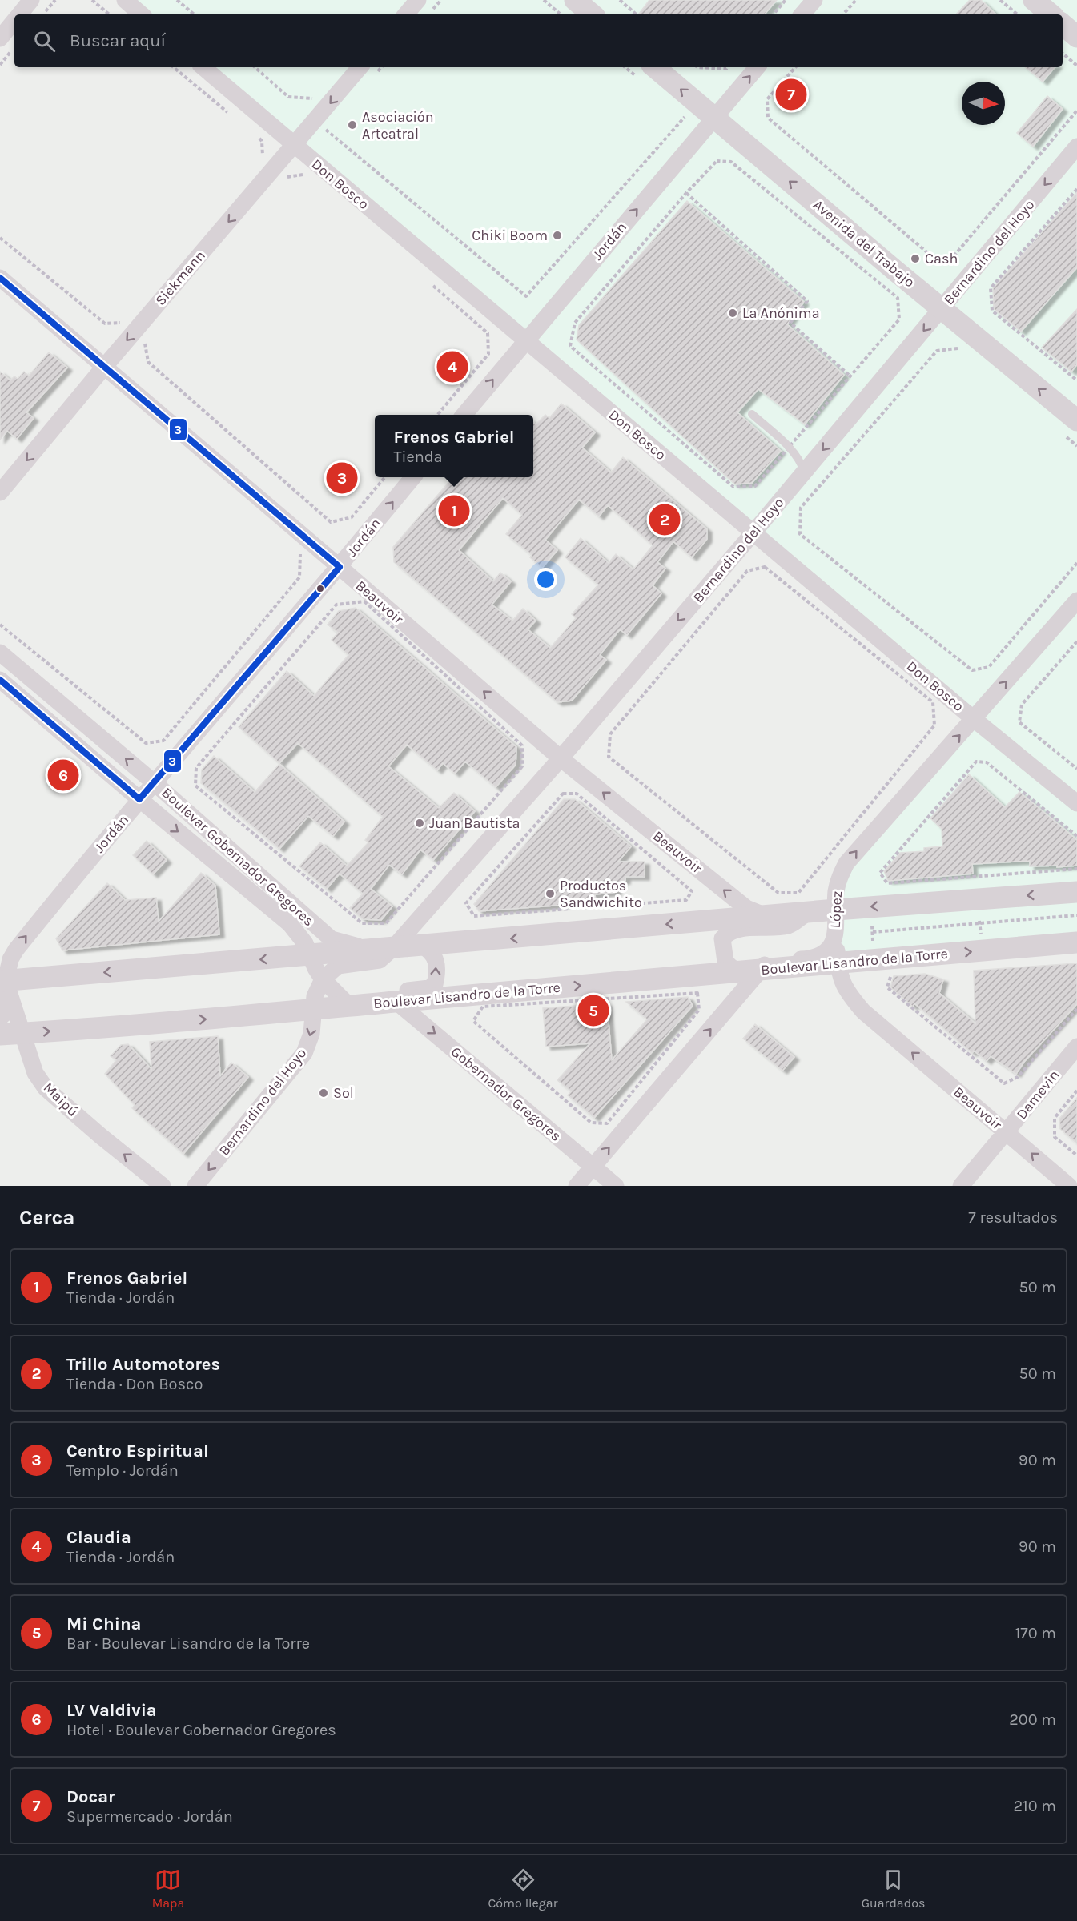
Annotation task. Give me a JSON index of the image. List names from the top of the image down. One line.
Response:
{"streets":{"street":["Don Bosco","Jordán","Avenida del Trabajo","Bernardino del Hoyo","Siekmann","Beauvoir","Boulevar Gobernador Gregores","López","Boulevar Lisandro de la Torre","Gobernador Gregores","Damevin","Maipú"]},"crossings":[["Don Bosco","Jordán"],["Don Bosco","Bernardino del Hoyo"],["Don Bosco","Siekmann"],["Don Bosco","López"],["Jordán","Avenida del Trabajo"],["Jordán","Beauvoir"],["Jordán","Boulevar Gobernador Gregores"],["Jordán","Maipú"],["Avenida del Trabajo","Bernardino del Hoyo"],["Bernardino del Hoyo","Beauvoir"],["Bernardino del Hoyo","Boulevar Gobernador Gregores"],["Bernardino del Hoyo","Boulevar Lisandro de la Torre"],["Siekmann","Beauvoir"],["Beauvoir","López"],["Beauvoir","Boulevar Lisandro de la Torre"],["Beauvoir","Damevin"],["Boulevar Gobernador Gregores","Boulevar Lisandro de la Torre"],["López","Boulevar Lisandro de la Torre"],["López","Gobernador Gregores"],["Boulevar Lisandro de la Torre","Gobernador Gregores"],["Boulevar Lisandro de la Torre","Maipú"]],"one_way":["Jordán","Avenida del Trabajo","Bernardino del Hoyo","Siekmann","Beauvoir","López","Gobernador Gregores","Maipú"],"places":["Asociación Arteatral","Chiki Boom","Cash","La Anónima","Juan Bautista","Productos Sandwichito","Sol"],"lines":["transit line 3"],"north":"right","page":{"search":"Buscar aquí","pins":["7","4","3","1","2","6","5"],"popup":["Frenos Gabriel","Tienda"],"heading":["Cerca","7 resultados"],"list":[{"mark":"1","name":"Frenos Gabriel","note":"Tienda · Jordán","value":"50 m"},{"mark":"2","name":"Trillo Automotores","note":"Tienda · Don Bosco","value":"50 m"},{"mark":"3","name":"Centro Espiritual","note":"Templo · Jordán","value":"90 m"},{"mark":"4","name":"Claudia","note":"Tienda · Jordán","value":"90 m"},{"mark":"5","name":"Mi China","note":"Bar · Boulevar Lisandro de la Torre","value":"170 m"},{"mark":"6","name":"LV Valdivia","note":"Hotel · Boulevar Gobernador Gregores","value":"200 m"},{"mark":"7","name":"Docar","note":"Supermercado · Jordán","value":"210 m"}],"nav":["Mapa","Cómo llegar","Guardados"]}}
